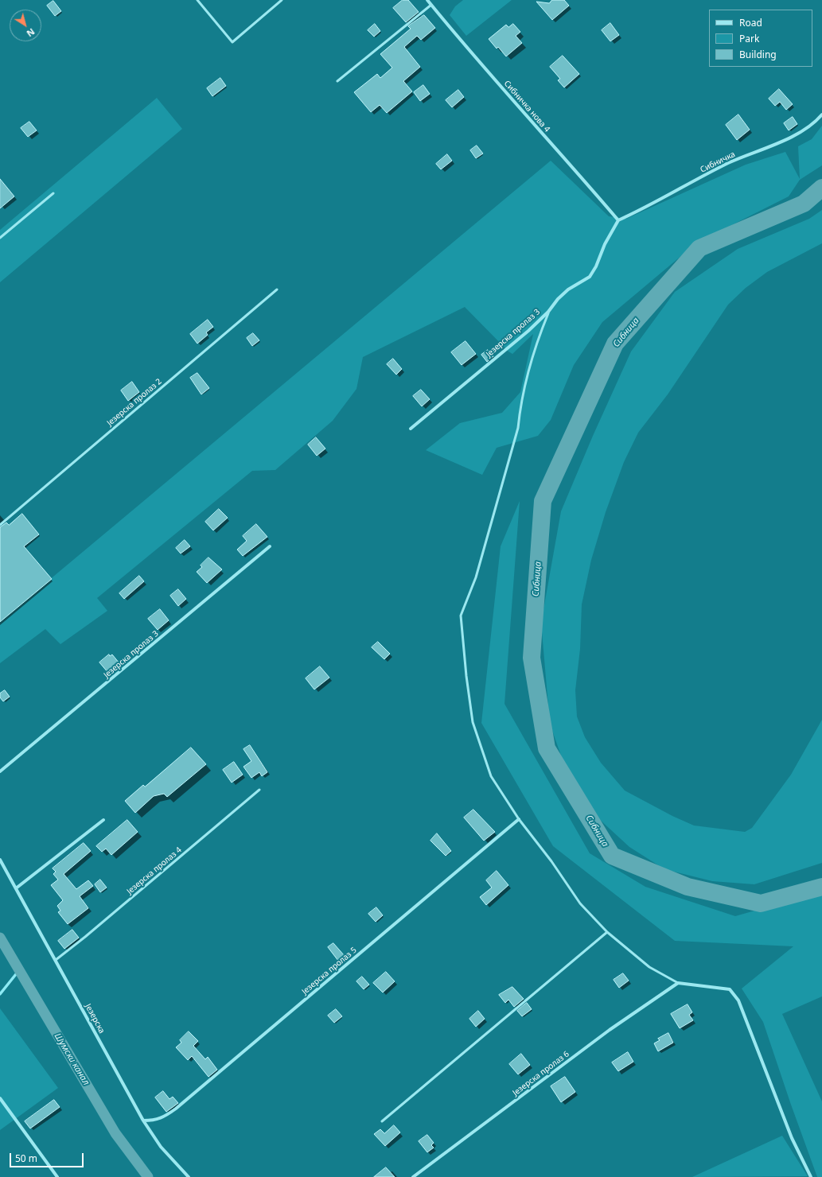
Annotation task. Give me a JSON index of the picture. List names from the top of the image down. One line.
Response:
{"streets":{"street":["Сибничка нова 4","Сибничка","Језерска пролаз 3","Језерска пролаз 5","Језерска","Језерска пролаз 6"],"lane":["Језерска пролаз 2","Језерска пролаз 4"]},"crossings":[["Сибничка нова 4","Сибничка"],["Сибничка нова 4","Језерска пролаз 3"],["Сибничка","Језерска пролаз 3"],["Језерска пролаз 4","Језерска"],["Језерска пролаз 5","Језерска"]],"water":["Сибница","Шумски канал"],"legend":["Road","Park","Building"],"scale_bar":"50 m","north":"bottom right"}
